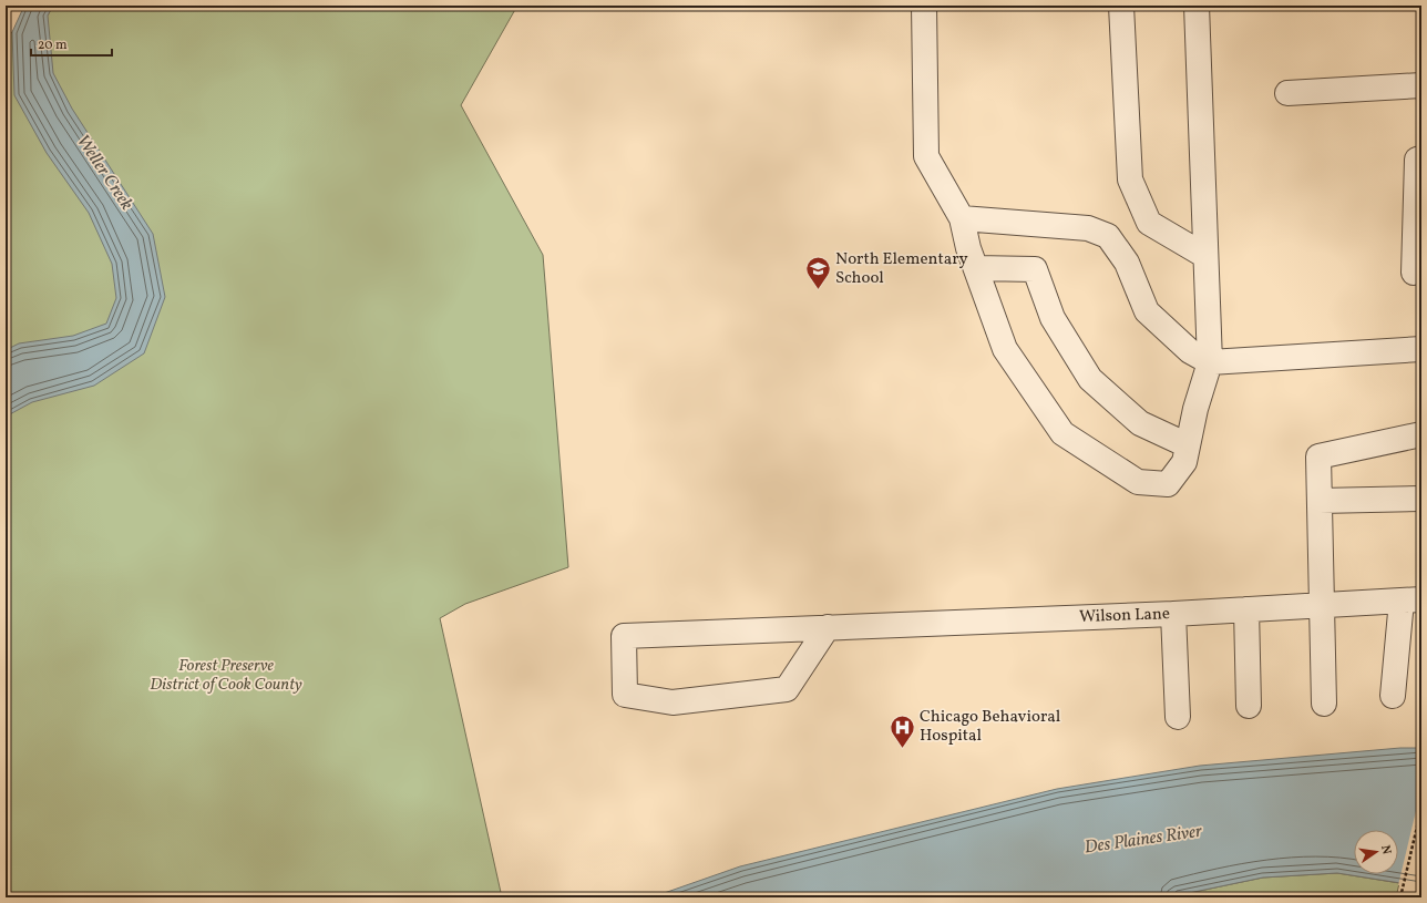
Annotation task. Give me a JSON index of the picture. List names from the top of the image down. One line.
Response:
{"streets":{"street":["Wilson Lane"]},"water":["Weller Creek","Des Plaines River"],"parks":["Forest Preserve District of Cook County"],"places":{"school or university":["North Elementary School"],"hospital":["Chicago Behavioral Hospital"]},"scale_bar":"20 m","north":"right"}
